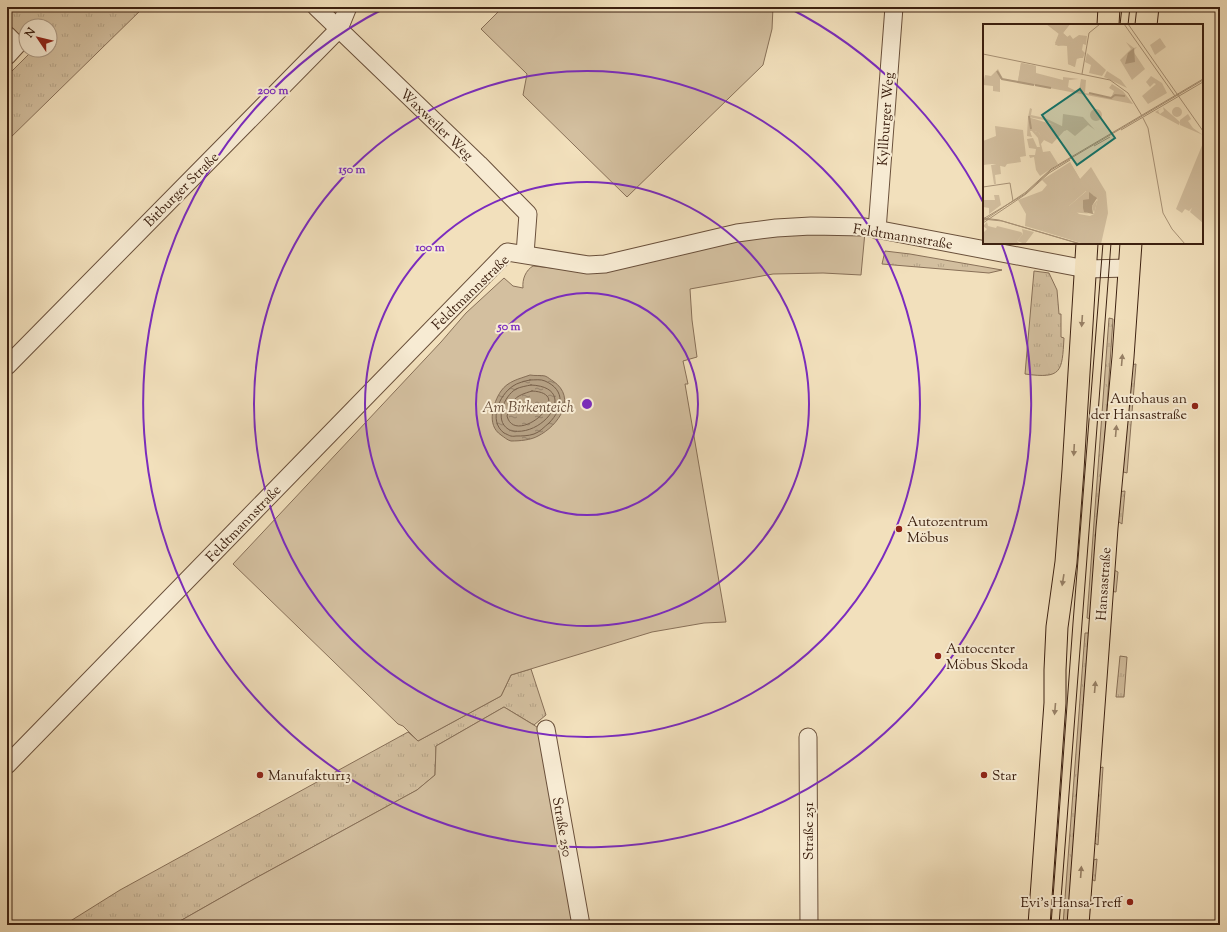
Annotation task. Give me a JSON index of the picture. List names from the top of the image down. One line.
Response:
{"streets":{"main road":["Hansastraße"],"street":["Kyllburger Weg","Waxweiler Weg","Bitburger Straße","Feldtmannstraße","Straße 250","Straße 251"]},"crossings":[["Kyllburger Weg","Feldtmannstraße"],["Waxweiler Weg","Bitburger Straße"],["Waxweiler Weg","Feldtmannstraße"],["Feldtmannstraße","Hansastraße"]],"water":["Am Birkenteich"],"places":["Autohaus an der Hansastraße","Autozentrum Möbus","Autocenter Möbus Skoda","Manufaktur13","Star","Evi's Hansa-Treff"],"north":"top left","rings":["200 m","150 m","100 m","50 m"]}
